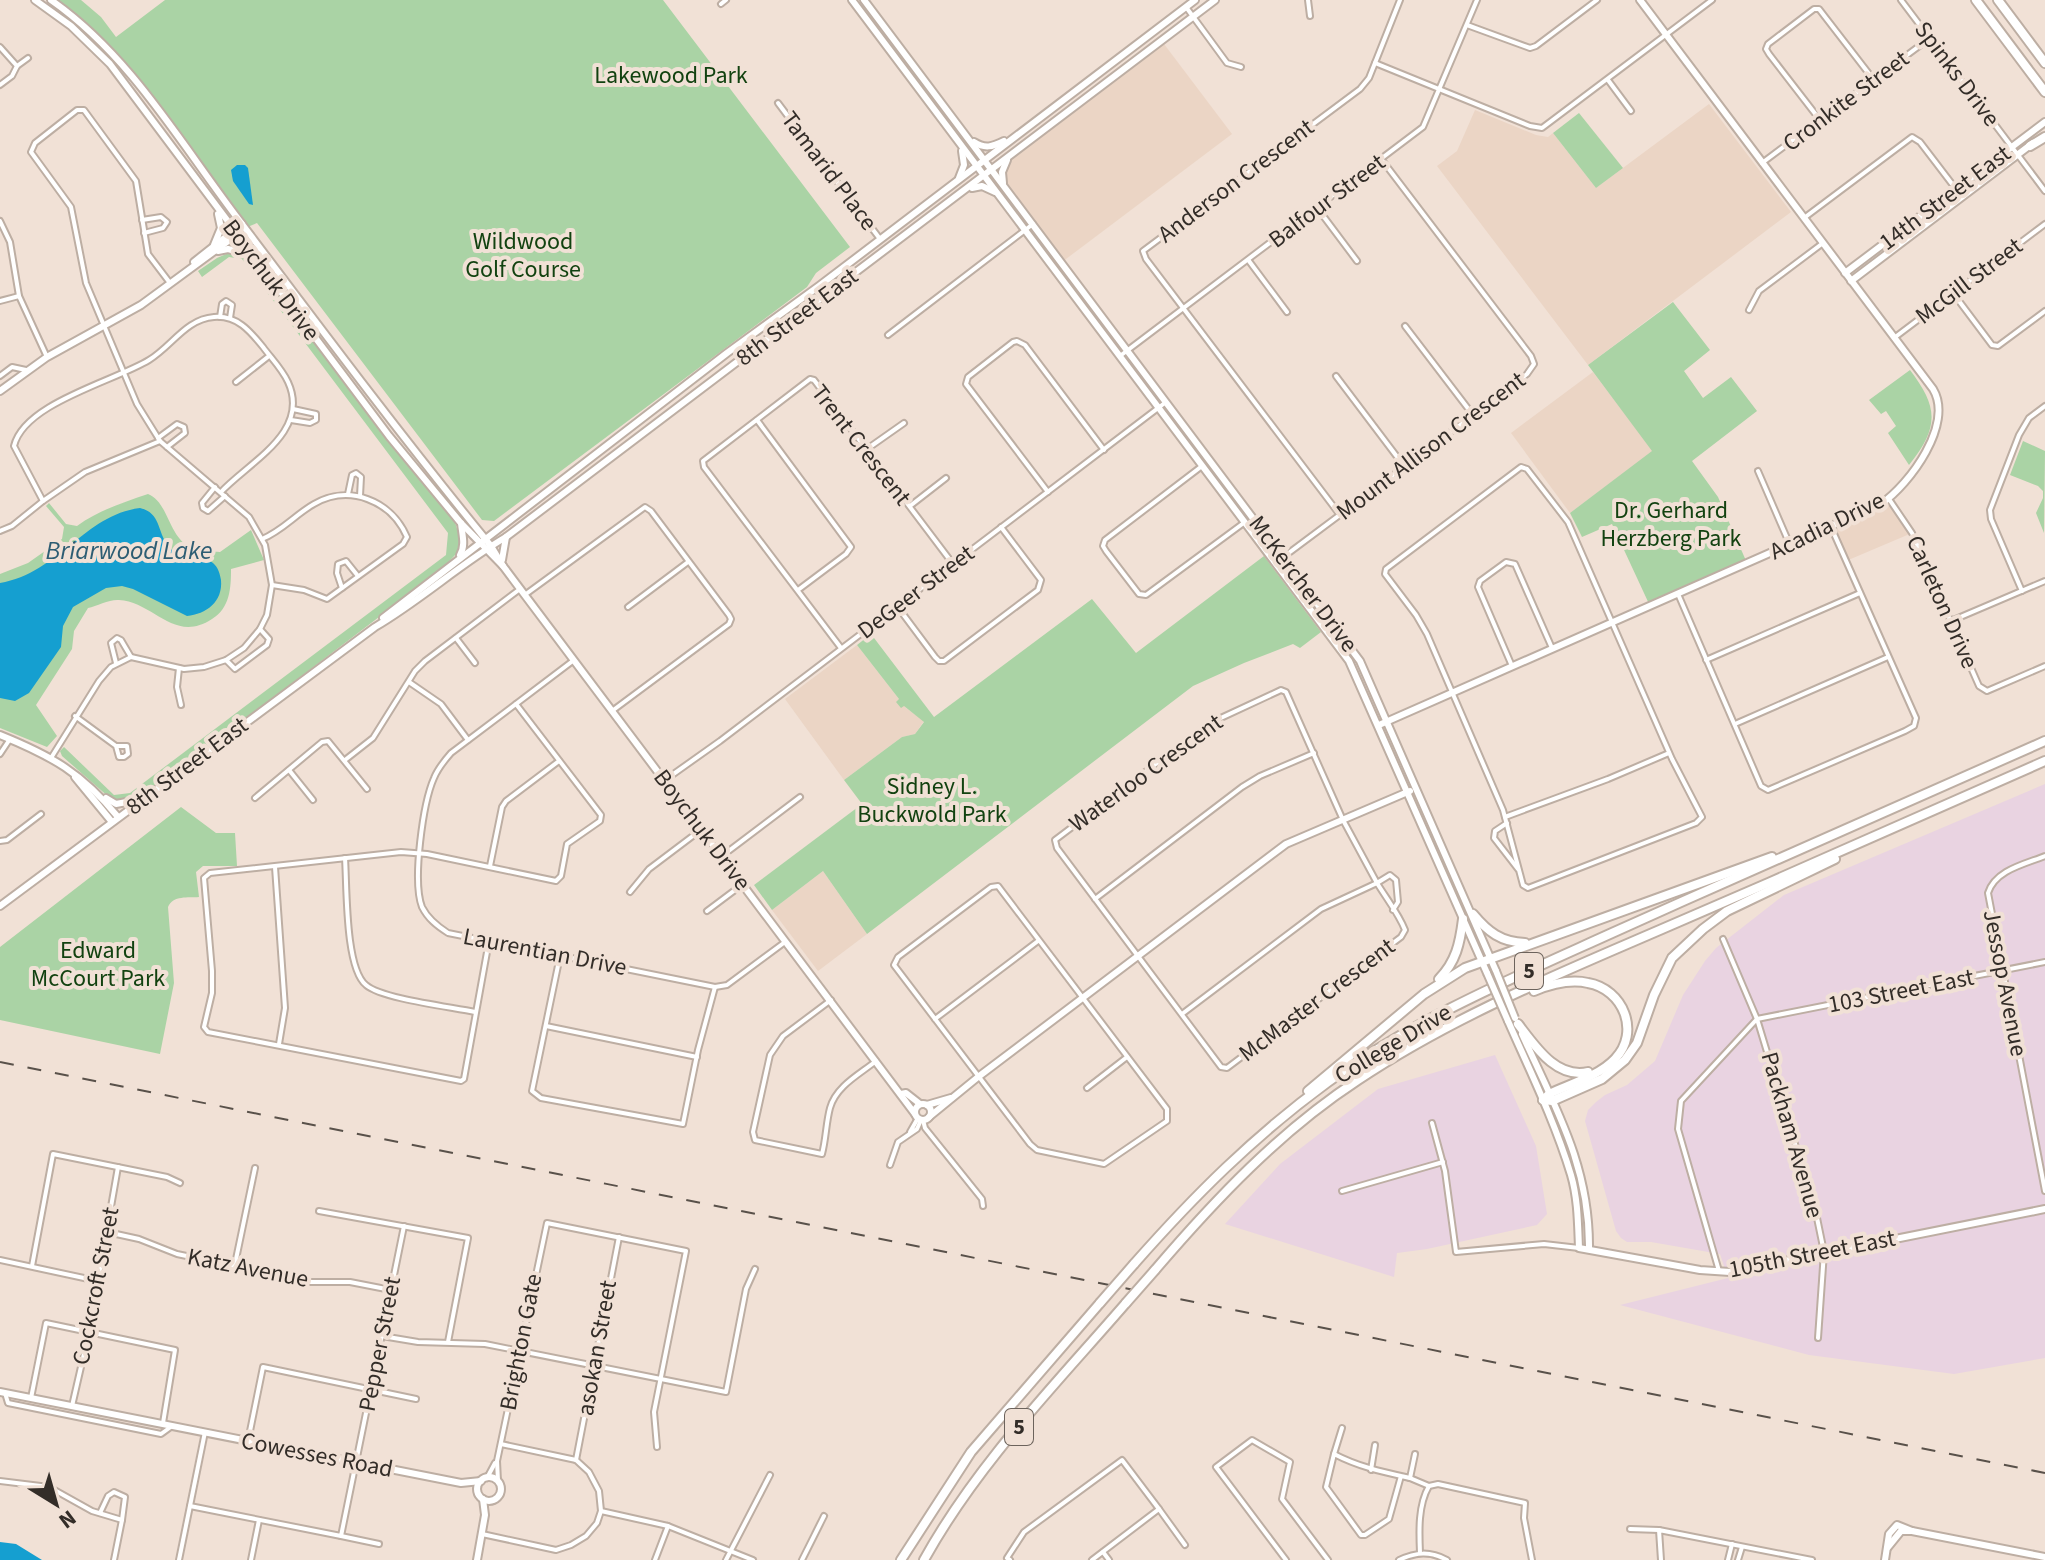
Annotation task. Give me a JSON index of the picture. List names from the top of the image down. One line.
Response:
{"streets":{"highway":["5","College Drive"],"main road":["14th Street East","Boychuk Drive","8th Street East","Acadia Drive","McKercher Drive","105th Street East","Cowesses Road"],"street":["Spinks Drive","Cronkite Street","Tamarid Place","Anderson Crescent","Balfour Street","McGill Street","Trent Crescent","Mount Allison Crescent","DeGeer Street","Carleton Drive","Waterloo Crescent","Laurentian Drive","Jessop Avenue","103 Street East","McMaster Crescent","Packham Avenue","Katz Avenue","Cockcroft Street","Brighton Gate","Pepper Street","asokan Street"]},"crossings":[["Spinks Drive","Cronkite Street"],["Spinks Drive","14th Street East"],["Cronkite Street","Acadia Drive"],["Tamarid Place","8th Street East"],["Anderson Crescent","Balfour Street"],["Anderson Crescent","Mount Allison Crescent"],["14th Street East","Acadia Drive"],["Balfour Street","Mount Allison Crescent"],["Balfour Street","McKercher Drive"],["Boychuk Drive","8th Street East"],["Boychuk Drive","DeGeer Street"],["Boychuk Drive","Laurentian Drive"],["McGill Street","Acadia Drive"],["8th Street East","McKercher Drive"],["Trent Crescent","DeGeer Street"],["Mount Allison Crescent","McKercher Drive"],["Acadia Drive","McKercher Drive"],["Acadia Drive","Carleton Drive"],["McKercher Drive","DeGeer Street"],["McKercher Drive","105th Street East"],["Waterloo Crescent","McMaster Crescent"],["Jessop Avenue","103 Street East"],["103 Street East","Packham Avenue"],["Packham Avenue","105th Street East"],["Katz Avenue","Cockcroft Street"],["Katz Avenue","Pepper Street"],["Cockcroft Street","Cowesses Road"],["Brighton Gate","asokan Street"],["Brighton Gate","Cowesses Road"],["Pepper Street","Cowesses Road"]],"water":["Briarwood Lake"],"parks":["Lakewood Park","Wildwood Golf Course","Dr. Gerhard Herzberg Park","Sidney L. Buckwold Park","Edward McCourt Park"],"north":"bottom right"}
